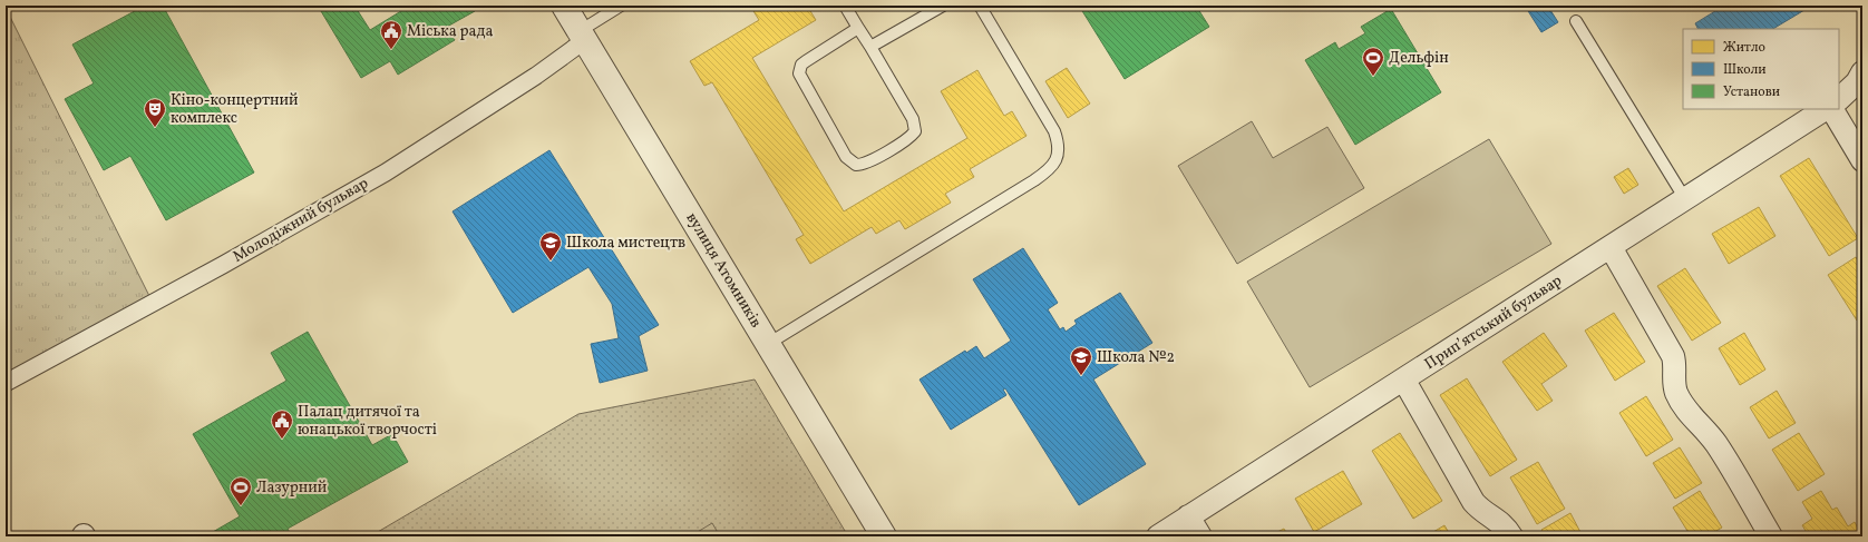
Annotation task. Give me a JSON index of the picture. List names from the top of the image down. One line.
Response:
{"streets":{"street":["Молодіжний бульвар","вулиця Атомників","Припʼятський бульвар"]},"crossings":[["Молодіжний бульвар","вулиця Атомників"]],"places":{"public building":["Міська рада","Палац дитячої та юнацької творчості"],"sports":["Дельфін","Лазурний"],"theatre":["Кіно-концертний комплекс"],"school or university":["Школа мистецтв","Школа №2"]},"legend":["Житло","Школи","Установи"]}
